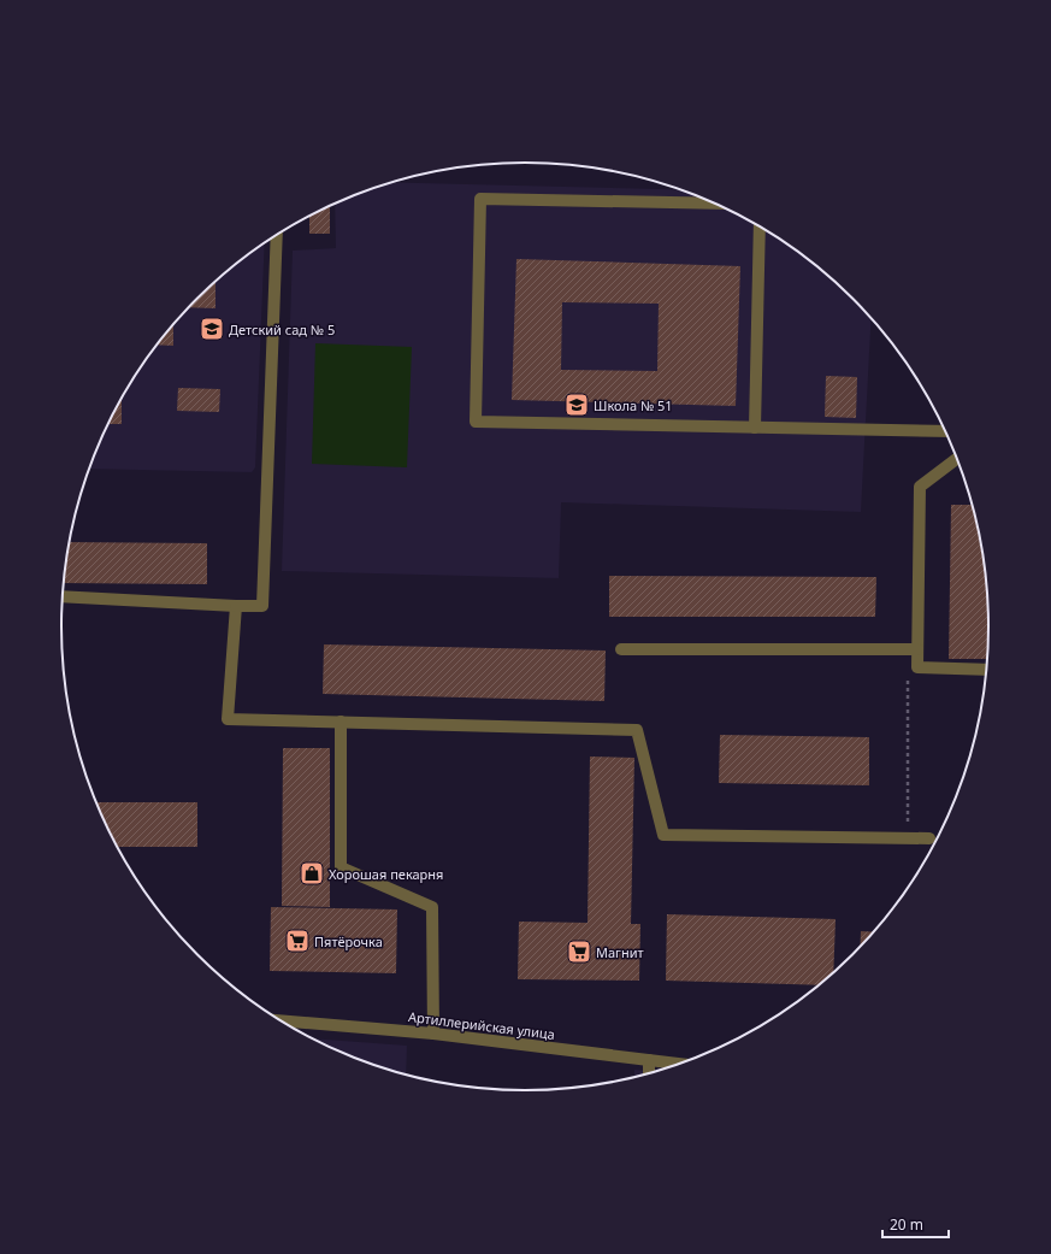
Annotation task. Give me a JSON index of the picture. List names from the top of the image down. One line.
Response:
{"streets":{"street":["Артиллерийская улица"]},"places":{"school or university":["Детский сад № 5","Школа № 51"],"shop":["Хорошая пекарня"],"supermarket":["Пятёрочка","Магнит"]},"scale_bar":"20 m"}
